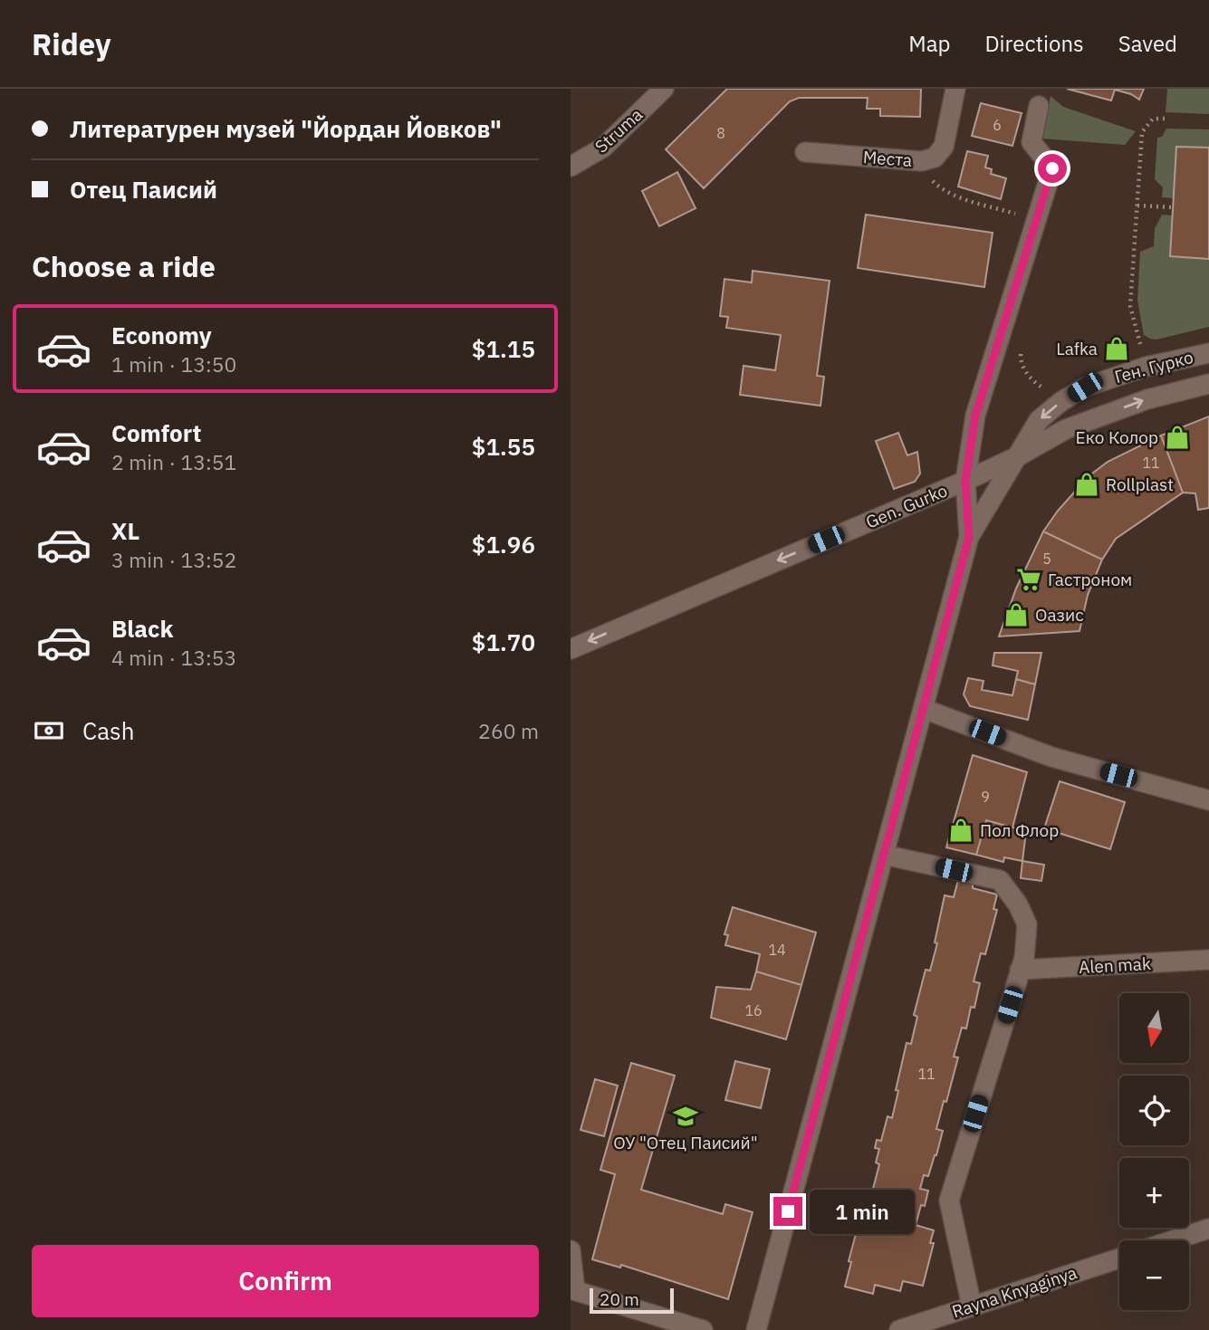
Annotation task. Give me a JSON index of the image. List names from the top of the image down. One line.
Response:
{"streets":{"street":["Struma","Места","Ген. Гурко","Gen. Gurko","Alen mak","Rayna Knyaginya"]},"crossings":[["Ген. Гурко","Gen. Gurko"]],"places":{"shop":["Lafka","Eко Колор","Rollplast","Оазис","Пол Флор"],"supermarket":["Гастроном"],"school or university":["ОУ \"Отец Паисий\""]},"house_numbers":["6","8","11","5","9","14","16","11"],"scale_bar":"20 m","north":"bottom","page":{"header":"Ridey","nav":["Map","Directions","Saved"],"banner":["Литературен музей \"Йордан Йовков\"","Отец Паисий"],"heading":"Choose a ride","list":[{"name":"Economy","note":"1 min · 13:50","value":"$1.15"},{"name":"Comfort","note":"2 min · 13:51","value":"$1.55"},{"name":"XL","note":"3 min · 13:52","value":"$1.96"},{"name":"Black","note":"4 min · 13:53","value":"$1.70"}],"pay":["Cash","260 m"],"map_buttons":["+","−"],"bubble":"1 min","buttons":"Confirm","scale":"20 m"}}
